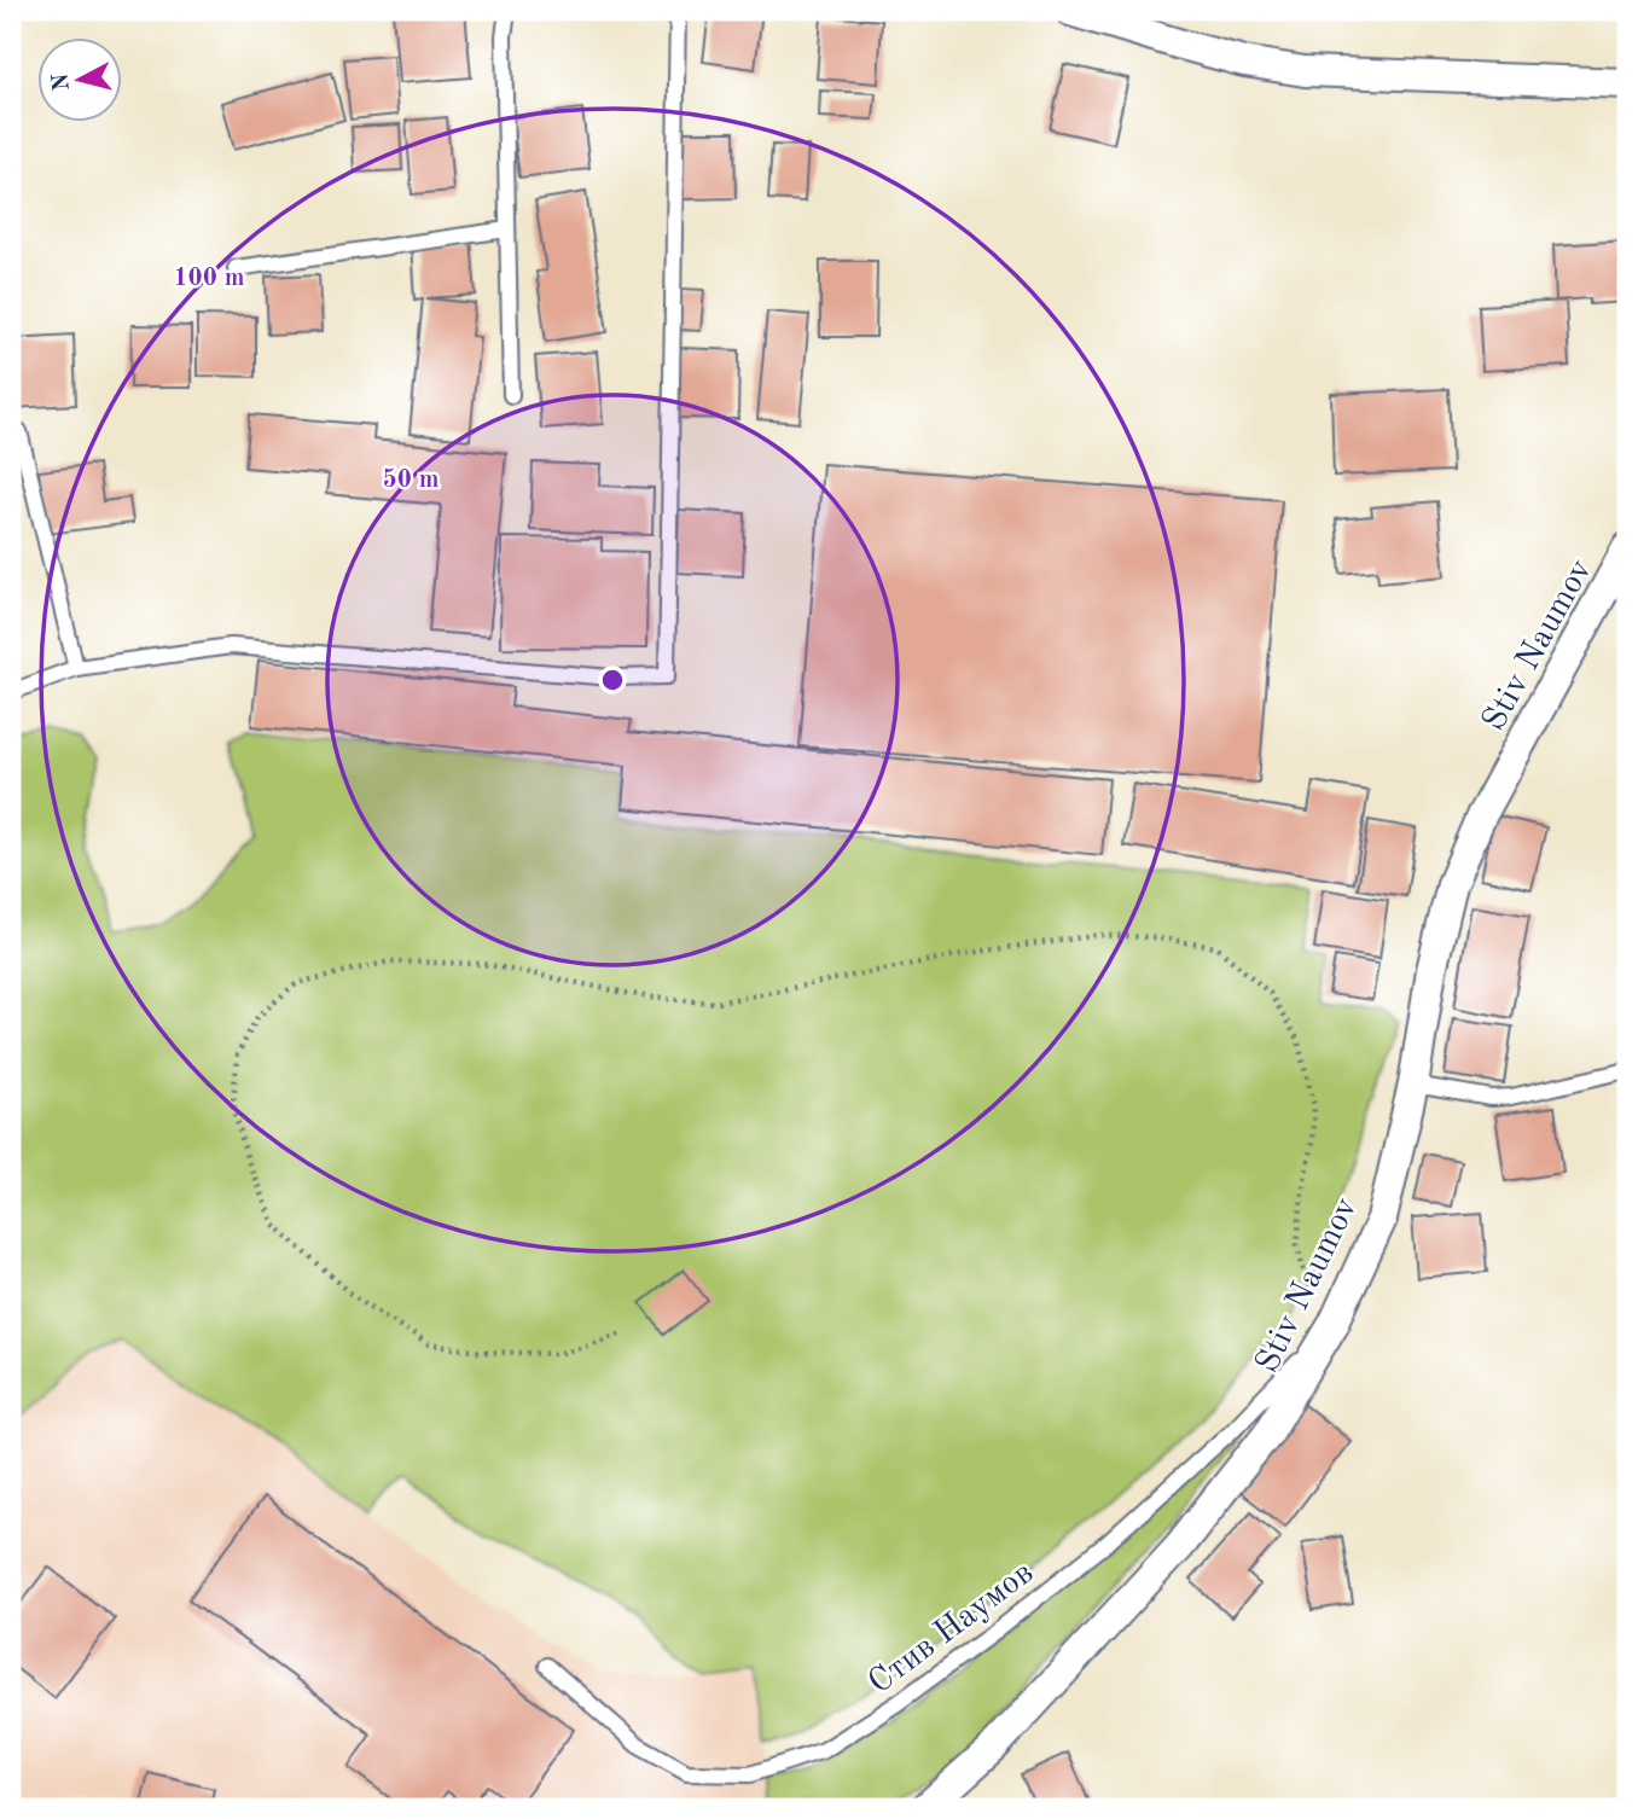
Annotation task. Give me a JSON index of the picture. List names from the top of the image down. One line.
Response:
{"streets":{"street":["Stiv Naumov"],"lane":["Стив Наумов"]},"crossings":[["Stiv Naumov","Стив Наумов"]],"north":"left","rings":["100 m","50 m"]}
